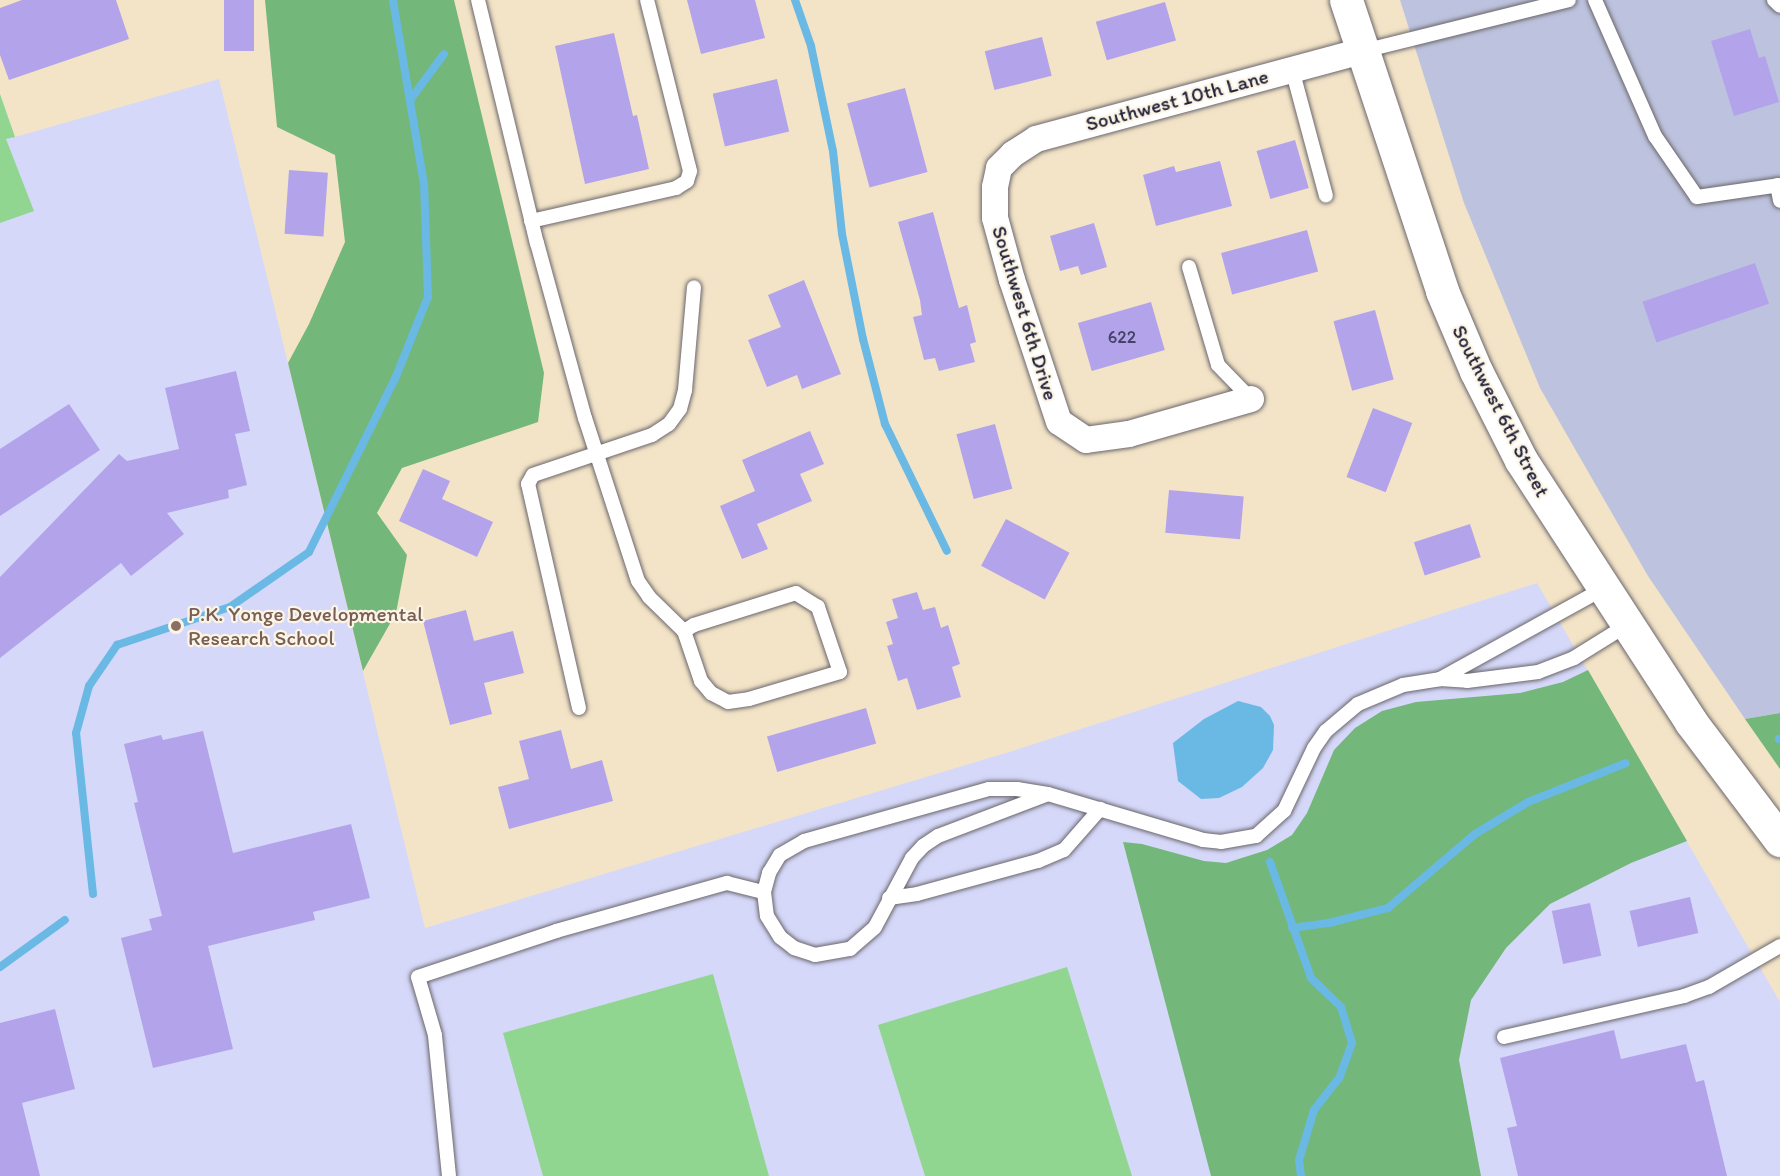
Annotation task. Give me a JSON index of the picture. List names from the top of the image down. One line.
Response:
{"streets":{"street":["Southwest 10th Lane","Southwest 6th Drive","Southwest 6th Street"]},"crossings":[["Southwest 10th Lane","Southwest 6th Drive"],["Southwest 10th Lane","Southwest 6th Street"]],"places":["P.K. Yonge Developmental Research School"],"house_numbers":["622"]}
